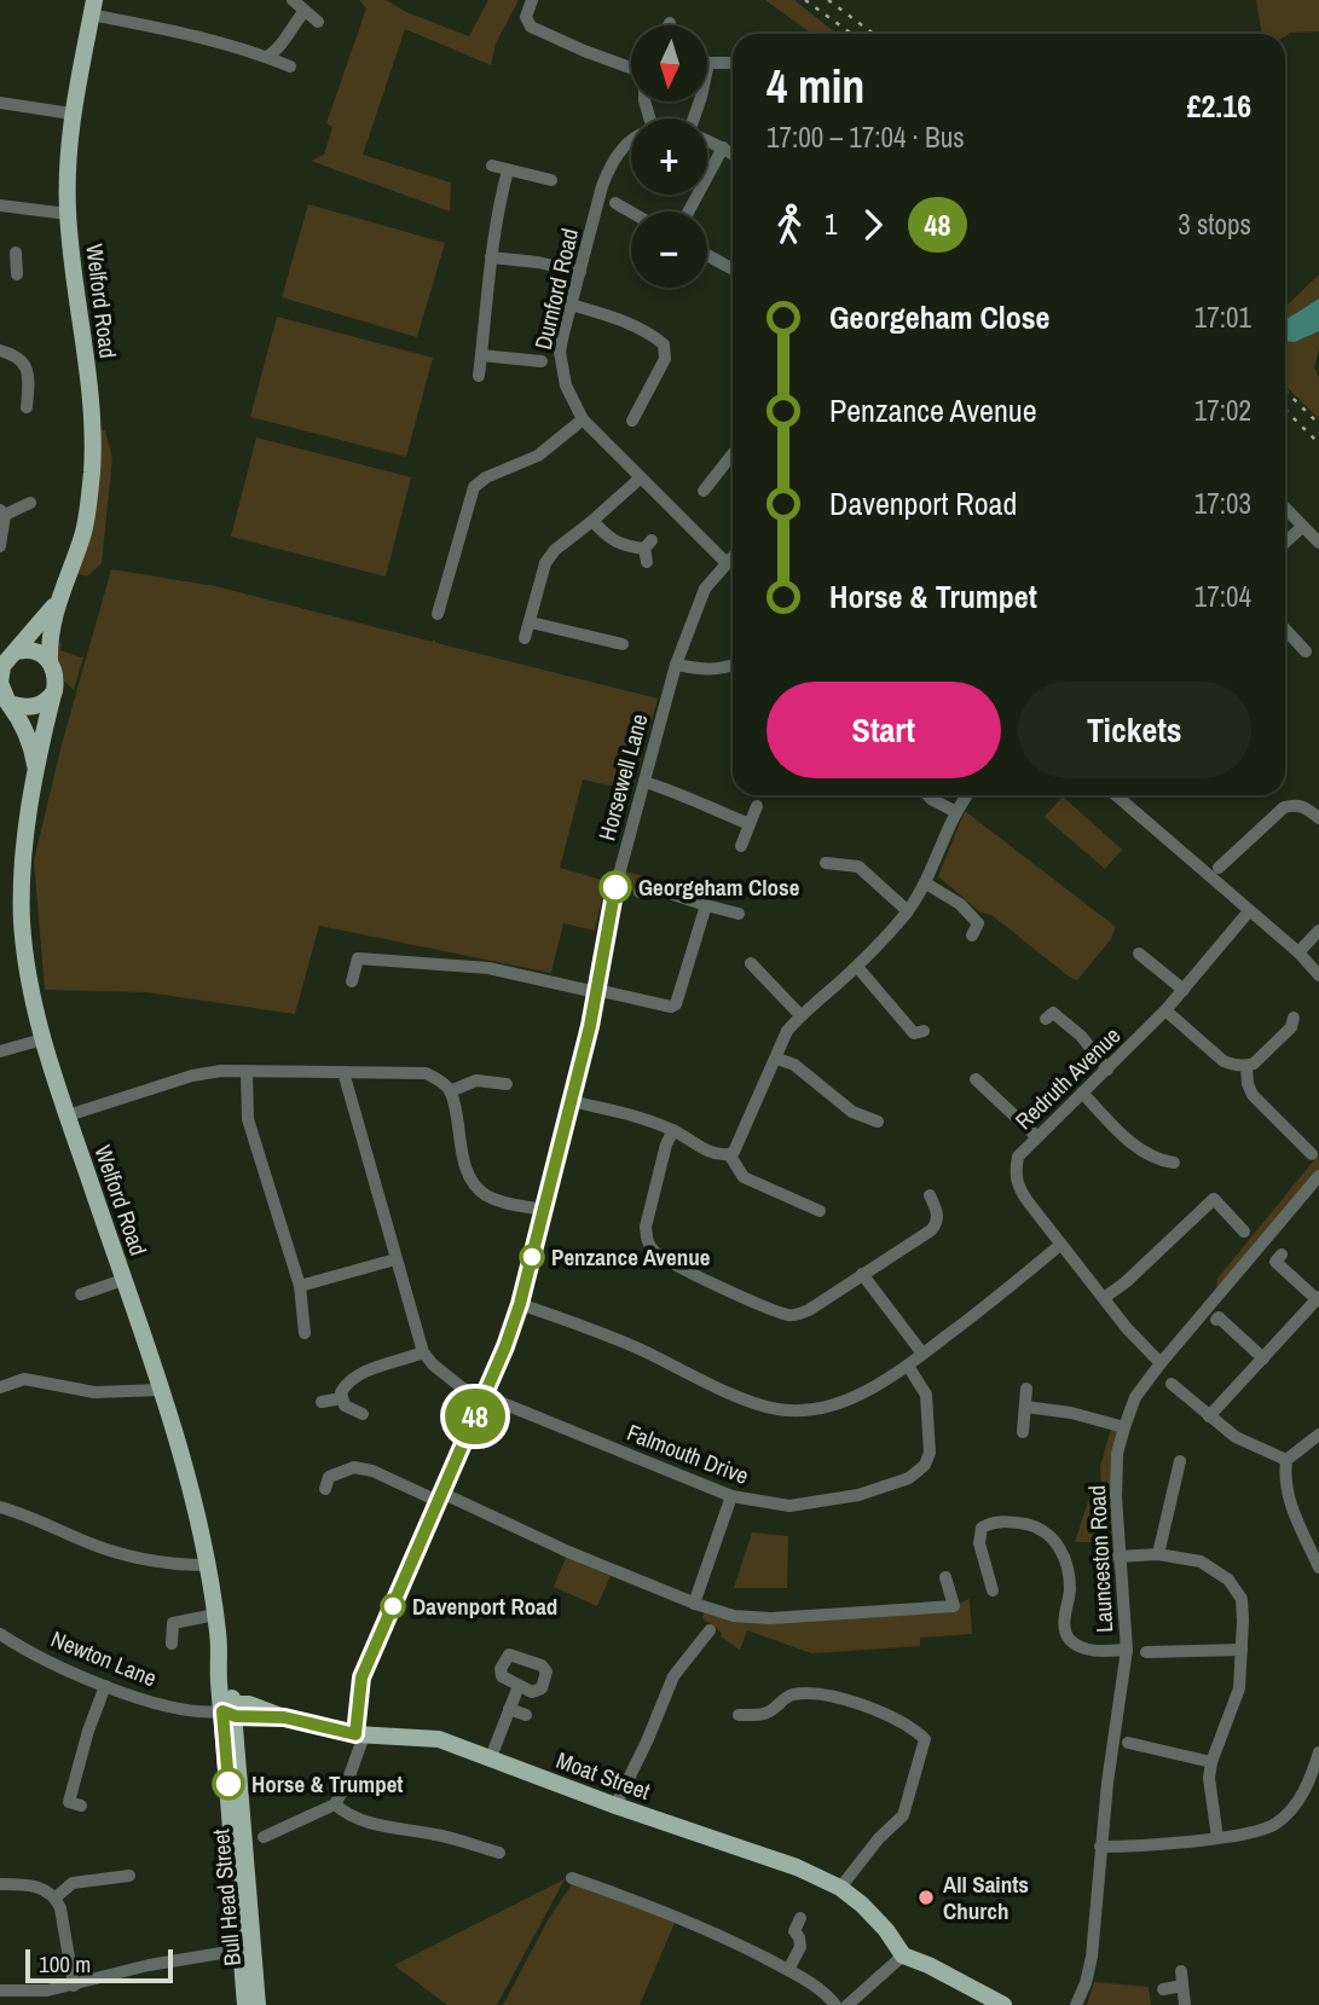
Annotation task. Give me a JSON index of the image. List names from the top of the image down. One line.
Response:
{"streets":{"main road":["Welford Road","Moat Street","Bull Head Street"],"street":["Durnford Road","Horsewell Lane","Redruth Avenue","Falmouth Drive","Launceston Road","Newton Lane"]},"crossings":[["Durnford Road","Horsewell Lane"],["Welford Road","Newton Lane"],["Welford Road","Moat Street"],["Welford Road","Bull Head Street"],["Horsewell Lane","Falmouth Drive"],["Horsewell Lane","Moat Street"],["Redruth Avenue","Launceston Road"],["Newton Lane","Moat Street"],["Newton Lane","Bull Head Street"],["Moat Street","Bull Head Street"]],"places":["Georgeham Close","Penzance Avenue","Davenport Road","Horse & Trumpet","All Saints Church"],"lines":["bus line 48"],"scale_bar":"100 m","north":"bottom","page":{"on_map":"48","map_buttons":["+","−"],"heading":["4 min","17:00 – 17:04 · Bus","£2.16"],"legs":["1","48","3 stops"],"list":[{"name":"Georgeham Close","value":"17:01"},{"name":"Penzance Avenue","value":"17:02"},{"name":"Davenport Road","value":"17:03"},{"name":"Horse & Trumpet","value":"17:04"}],"buttons":["Start","Tickets"],"scale":"100 m"}}
